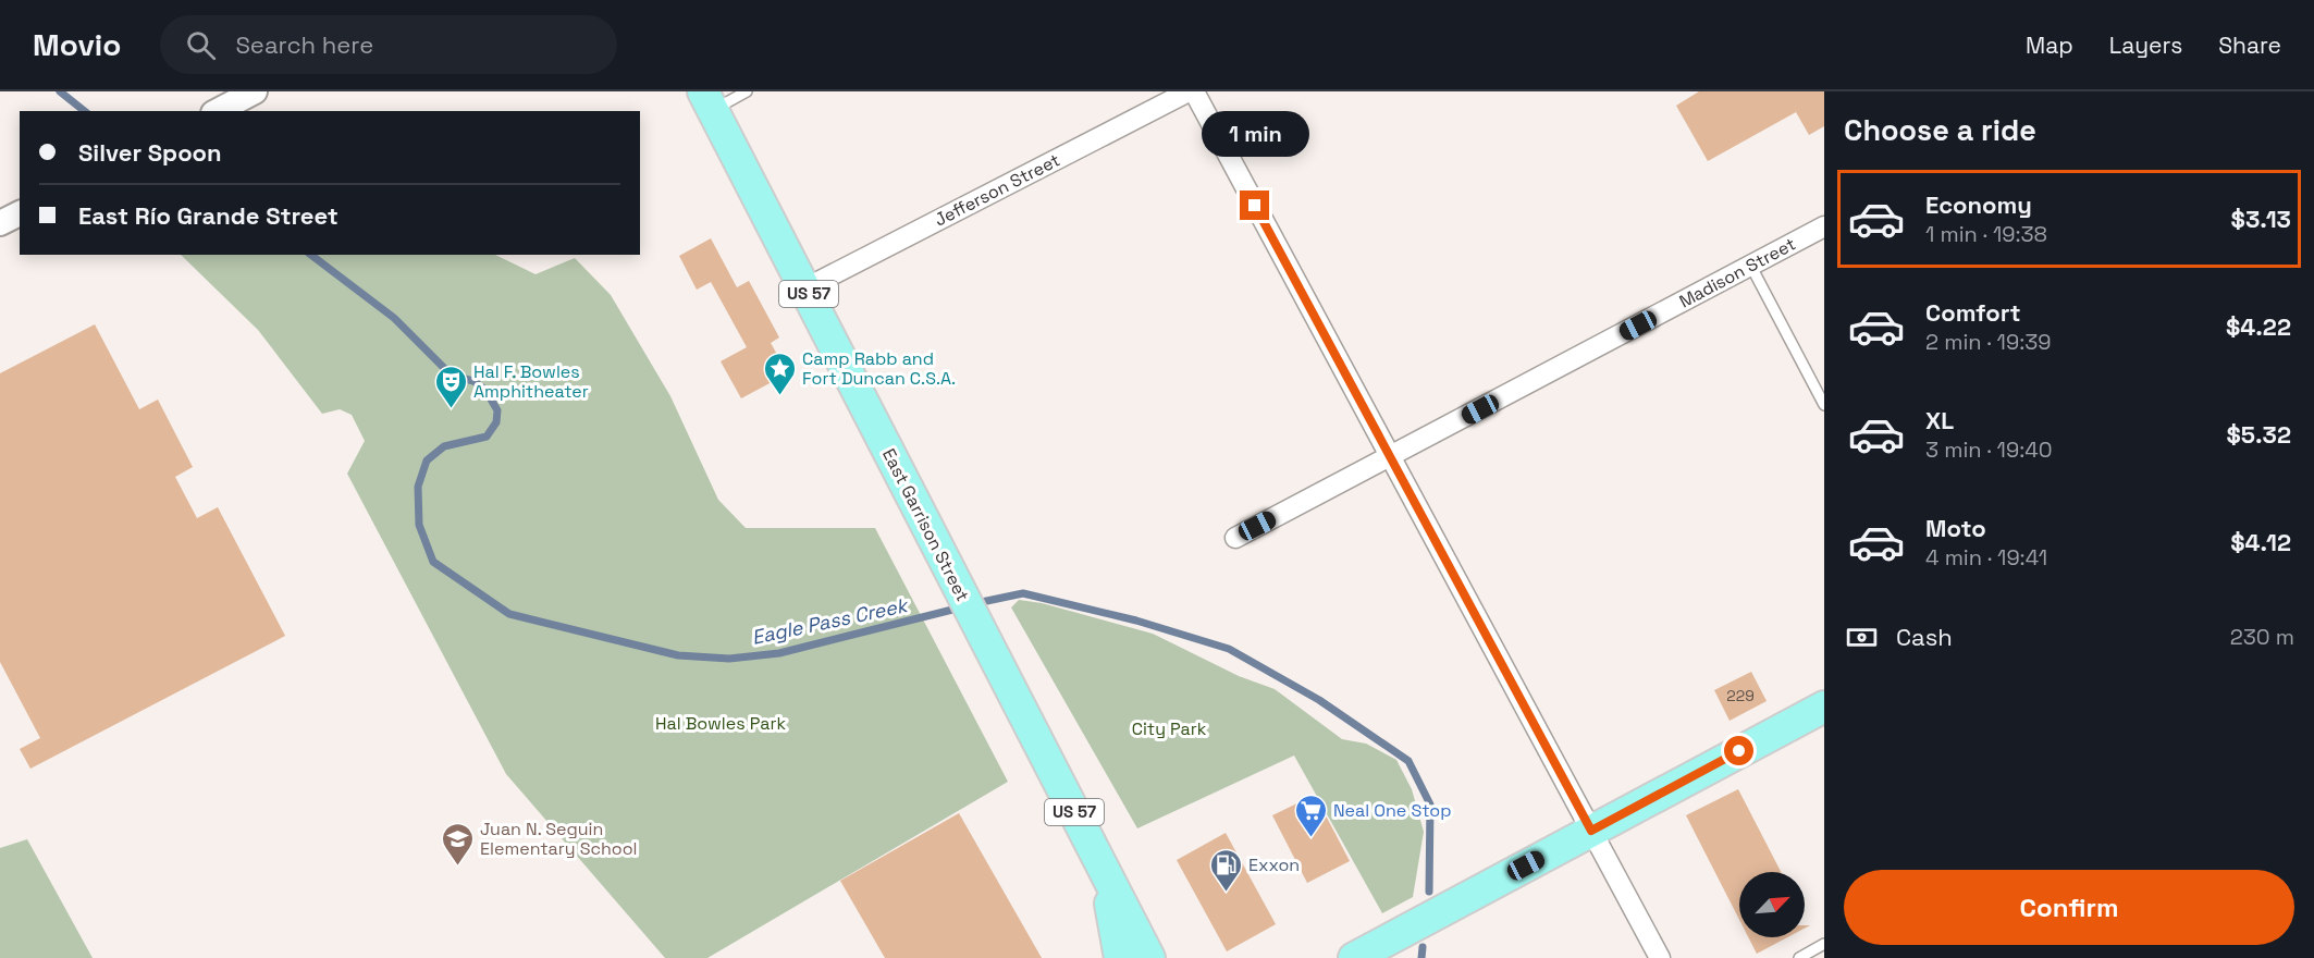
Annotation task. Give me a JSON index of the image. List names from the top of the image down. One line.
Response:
{"streets":{"main road":["US 57","East Garrison Street"],"street":["Jefferson Street","Madison Street"]},"crossings":[["Jefferson Street","East Garrison Street"]],"water":["Eagle Pass Creek"],"parks":["Hal Bowles Park","City Park"],"places":{"place":["Camp Rabb and Fort Duncan C.S.A."],"theatre":["Hal F. Bowles Amphitheater"],"supermarket":["Neal One Stop"],"school or university":["Juan N. Seguin Elementary School"],"fuel station":["Exxon"]},"house_numbers":["229"],"north":"top right","page":{"header":"Movio","search":"Search here","nav":["Map","Layers","Share"],"heading":"Choose a ride","bubble":"1 min","banner":["Silver Spoon","East Río Grande Street"],"list":[{"name":"Economy","note":"1 min · 19:38","value":"$3.13"},{"name":"Comfort","note":"2 min · 19:39","value":"$4.22"},{"name":"XL","note":"3 min · 19:40","value":"$5.32"},{"name":"Moto","note":"4 min · 19:41","value":"$4.12"}],"pay":["Cash","230 m"],"buttons":"Confirm"}}
